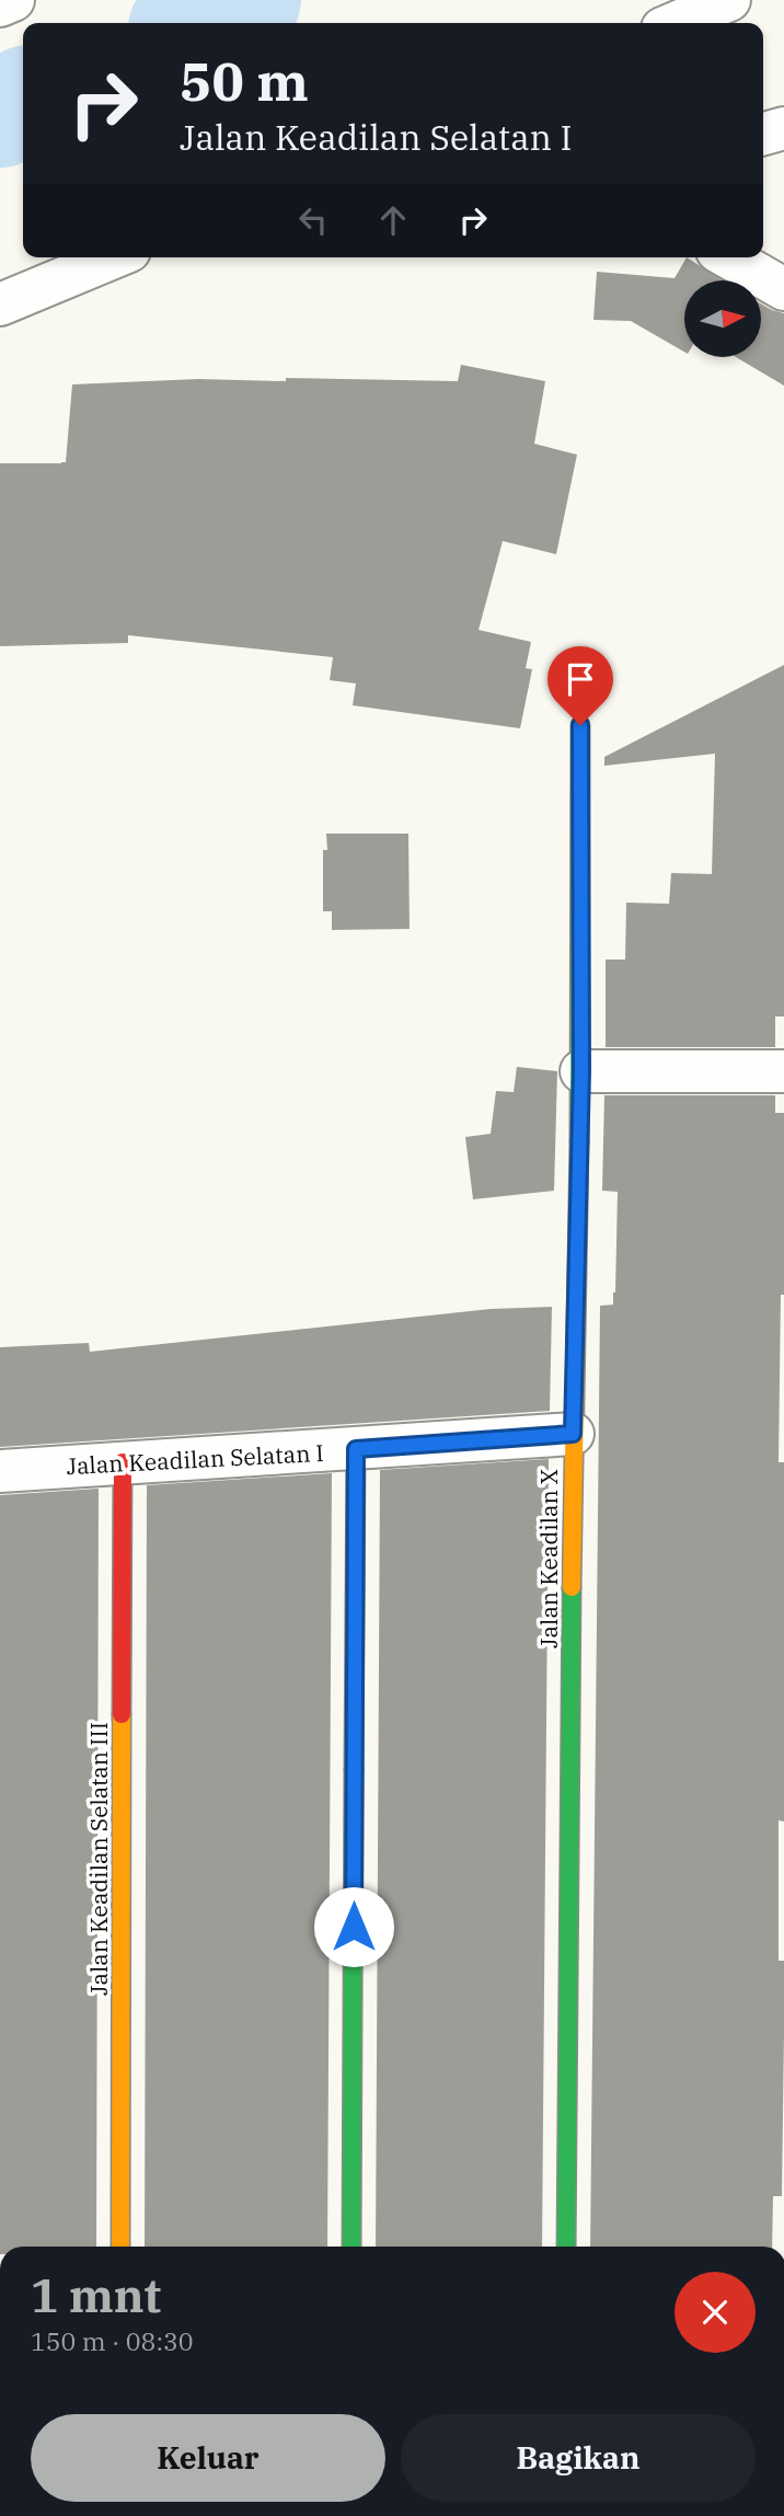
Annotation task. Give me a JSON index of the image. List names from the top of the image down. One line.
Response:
{"streets":{"street":["Jalan Keadilan Selatan I","Jalan Keadilan X","Jalan Keadilan Selatan III"]},"crossings":[["Jalan Keadilan Selatan I","Jalan Keadilan X"],["Jalan Keadilan Selatan I","Jalan Keadilan Selatan III"]],"north":"right","page":{"turn":["50 m","Jalan Keadilan Selatan I"],"heading":["1 mnt","150 m · 08:30"],"buttons":["Keluar","Bagikan"]}}
